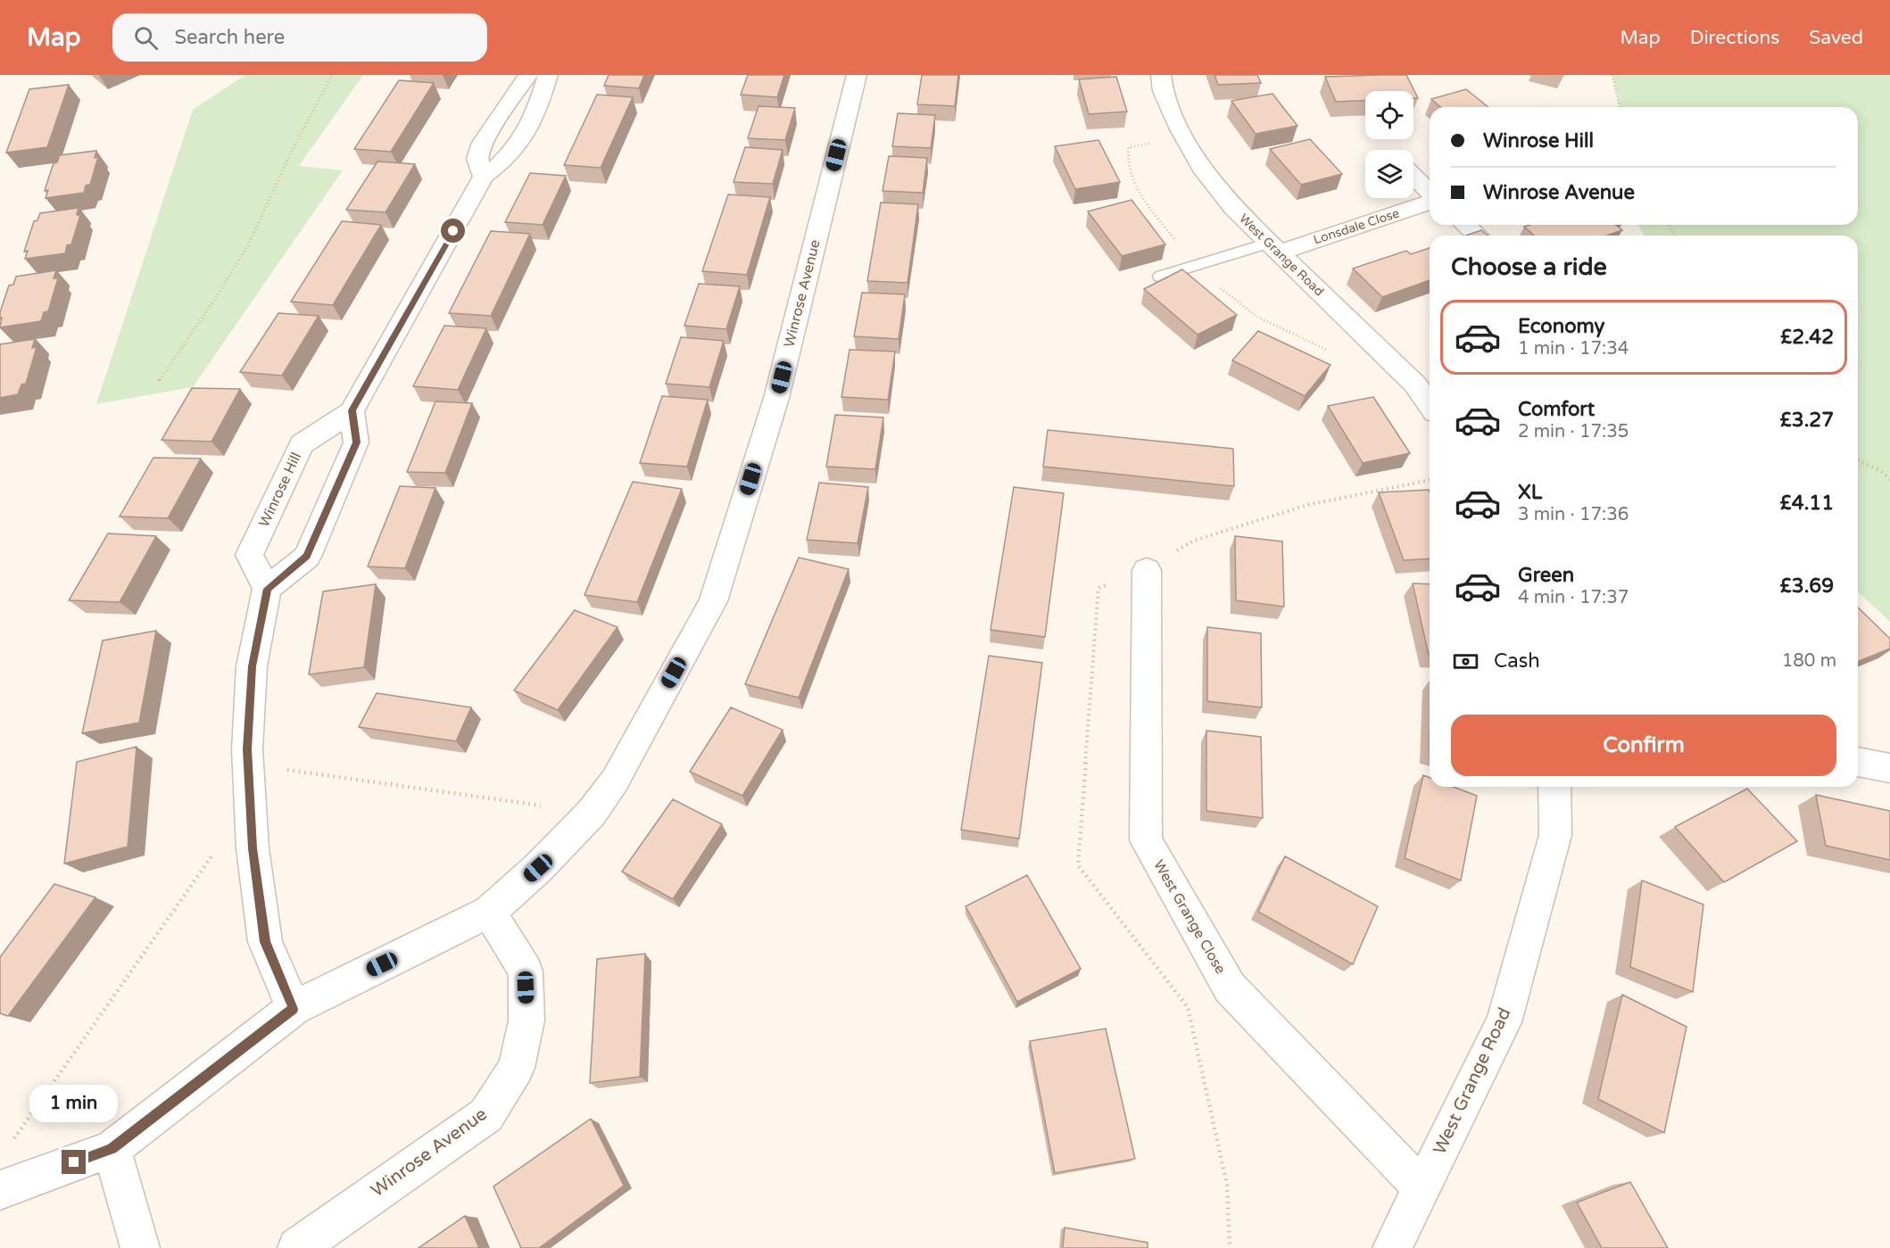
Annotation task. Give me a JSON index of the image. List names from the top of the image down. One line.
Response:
{"streets":{"street":["Lonsdale Close","West Grange Road","Winrose Avenue","Winrose Hill","West Grange Close"]},"crossings":[["Lonsdale Close","West Grange Road"],["West Grange Road","West Grange Close"]],"page":{"header":"Map","search":"Search here","nav":["Map","Directions","Saved"],"banner":["Winrose Hill","Winrose Avenue"],"heading":"Choose a ride","list":[{"name":"Economy","note":"1 min · 17:34","value":"£2.42"},{"name":"Comfort","note":"2 min · 17:35","value":"£3.27"},{"name":"XL","note":"3 min · 17:36","value":"£4.11"},{"name":"Green","note":"4 min · 17:37","value":"£3.69"}],"pay":["Cash","180 m"],"buttons":"Confirm","bubble":"1 min"}}
